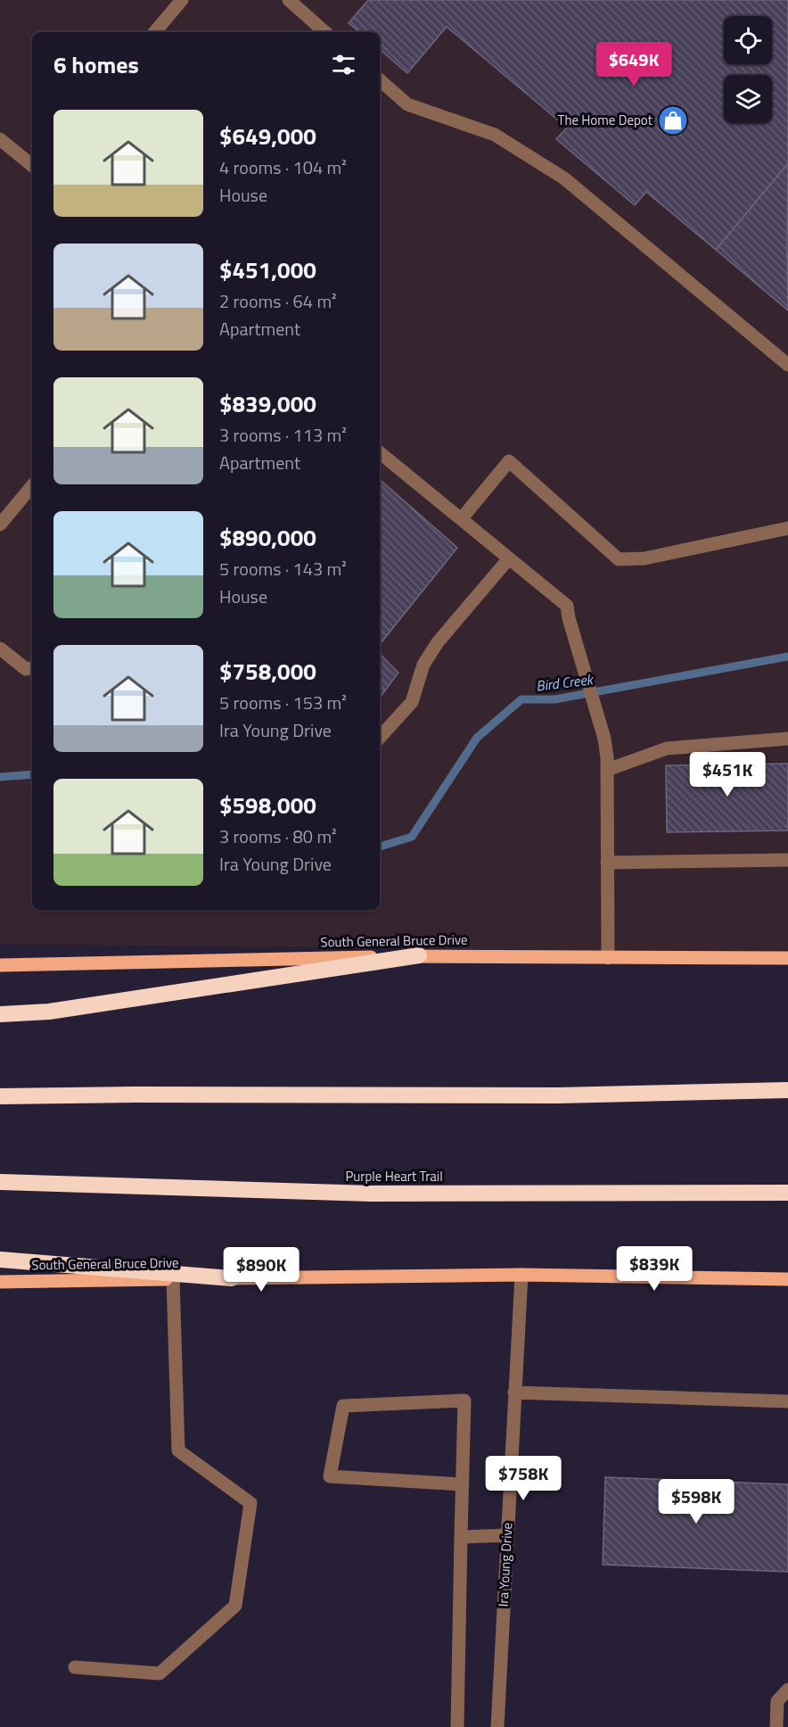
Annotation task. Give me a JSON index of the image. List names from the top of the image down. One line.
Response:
{"streets":{"highway":["Purple Heart Trail"],"main road":["South General Bruce Drive"],"street":["Ira Young Drive"]},"crossings":[["South General Bruce Drive","Ira Young Drive"]],"water":["Bird Creek"],"places":{"shop":["The Home Depot"]},"page":{"heading":"6 homes","price":["$649K","$451K","$839K","$890K","$758K","$598K"],"list":[{"name":"$649,000","note":"4 rooms · 104 m² · House"},{"name":"$451,000","note":"2 rooms · 64 m² · Apartment"},{"name":"$839,000","note":"3 rooms · 113 m² · Apartment"},{"name":"$890,000","note":"5 rooms · 143 m² · House"},{"name":"$758,000","note":"5 rooms · 153 m² · Ira Young Drive"},{"name":"$598,000","note":"3 rooms · 80 m² · Ira Young Drive"}]}}
